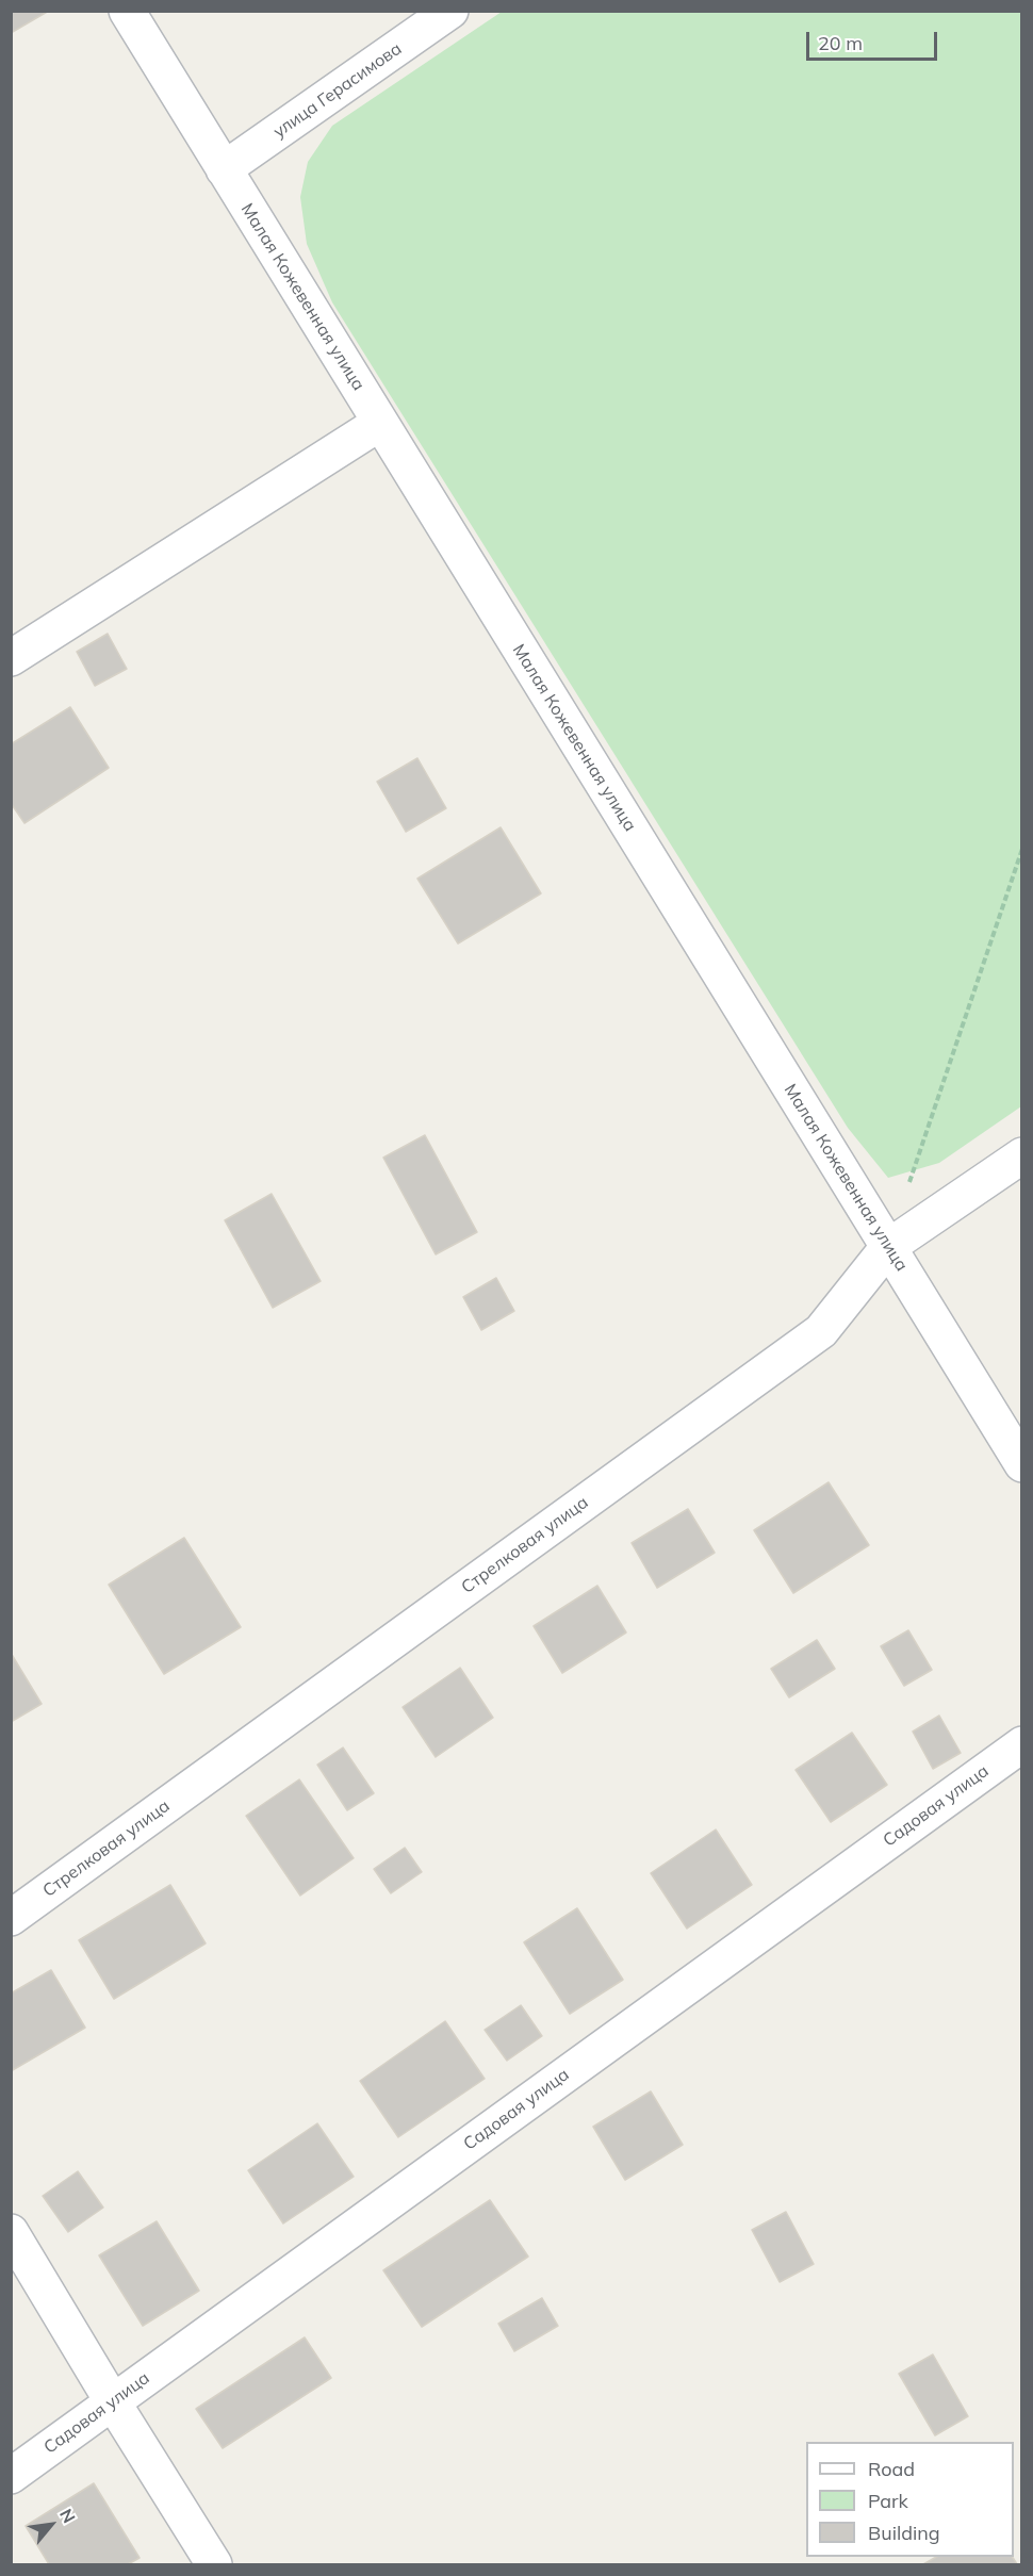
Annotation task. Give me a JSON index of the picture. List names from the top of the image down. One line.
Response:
{"streets":{"street":["улица Герасимова","Малая Кожевенная улица","Стрелковая улица","Садовая улица"]},"crossings":[["улица Герасимова","Малая Кожевенная улица"],["Малая Кожевенная улица","Стрелковая улица"]],"legend":["Road","Park","Building"],"scale_bar":"20 m","north":"top right"}
